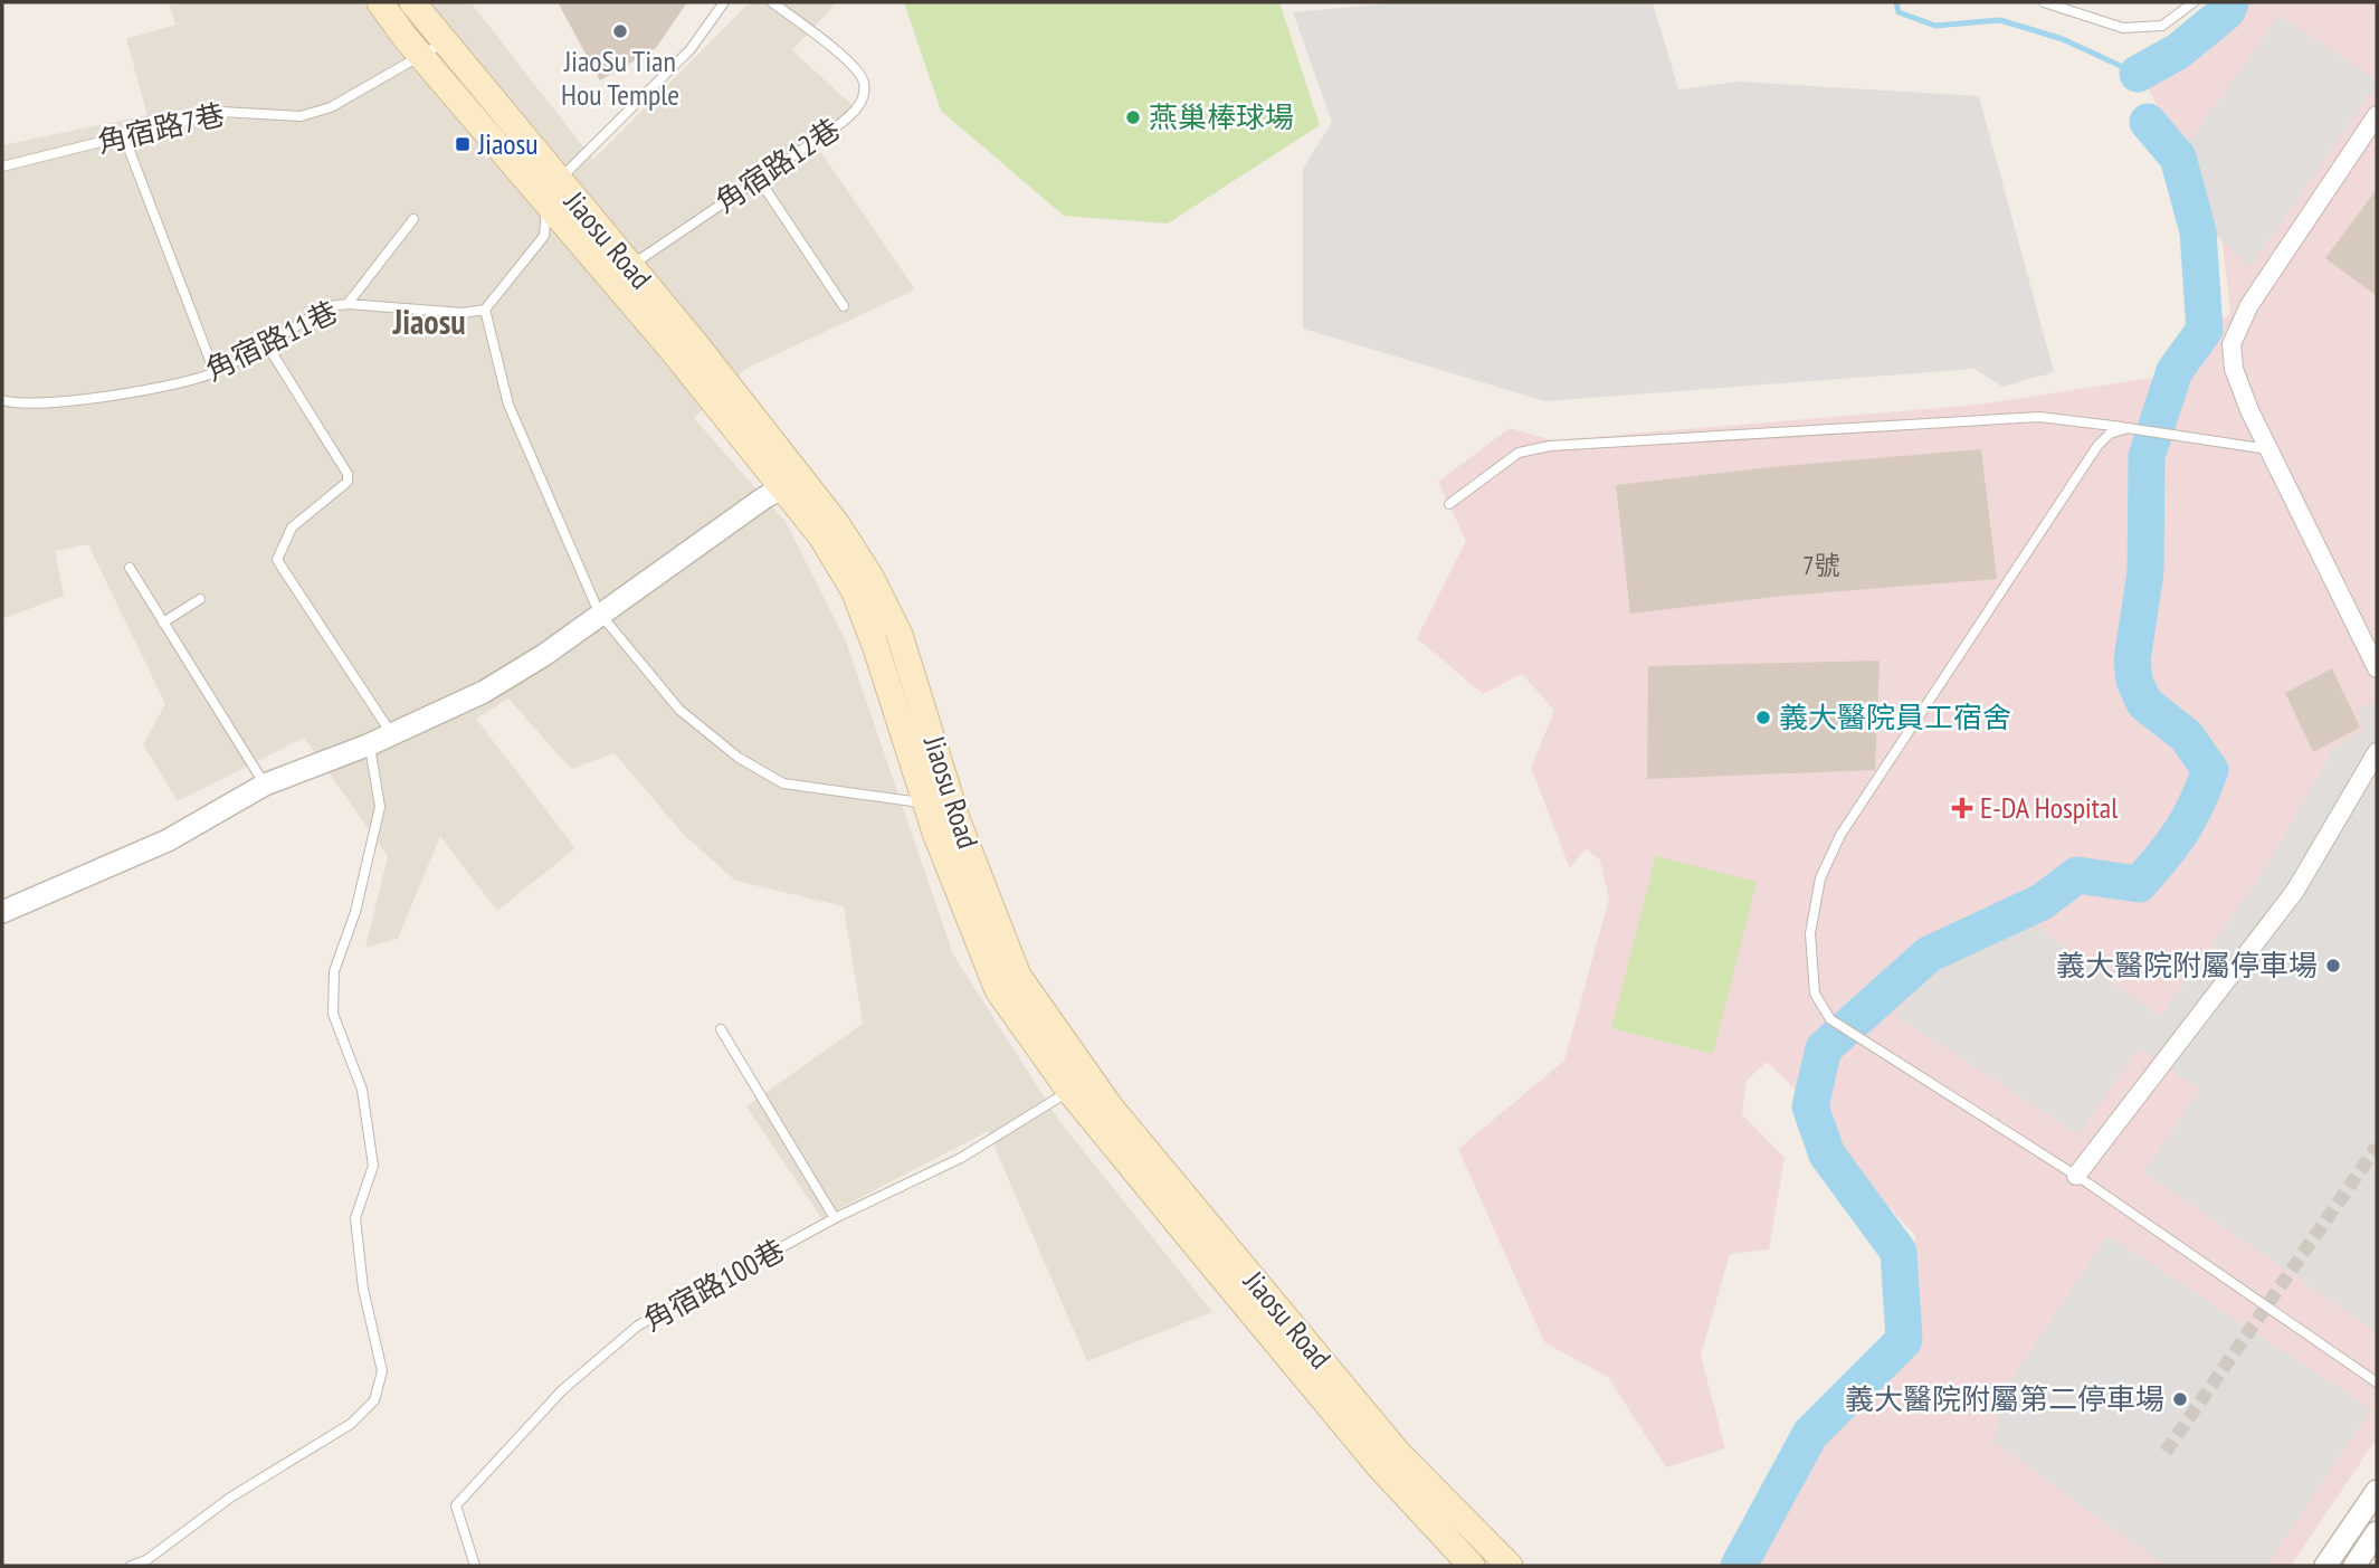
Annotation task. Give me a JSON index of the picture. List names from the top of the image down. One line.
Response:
{"streets":{"main road":["Jiaosu Road"],"lane":["角宿路7巷","角宿路12巷","角宿路11巷","角宿路100巷"]},"crossings":[["角宿路7巷","Jiaosu Road"],["角宿路12巷","Jiaosu Road"],["Jiaosu Road","角宿路100巷"]],"districts":["Jiaosu"],"places":{"other":["JiaoSu Tian Hou Temple","燕巢棒球場","義大醫院員工宿舍","義大醫院附屬停車場","義大醫院附屬第二停車場"],"transit":["Jiaosu"],"health":["E-DA Hospital"]},"house_numbers":["7號"]}
